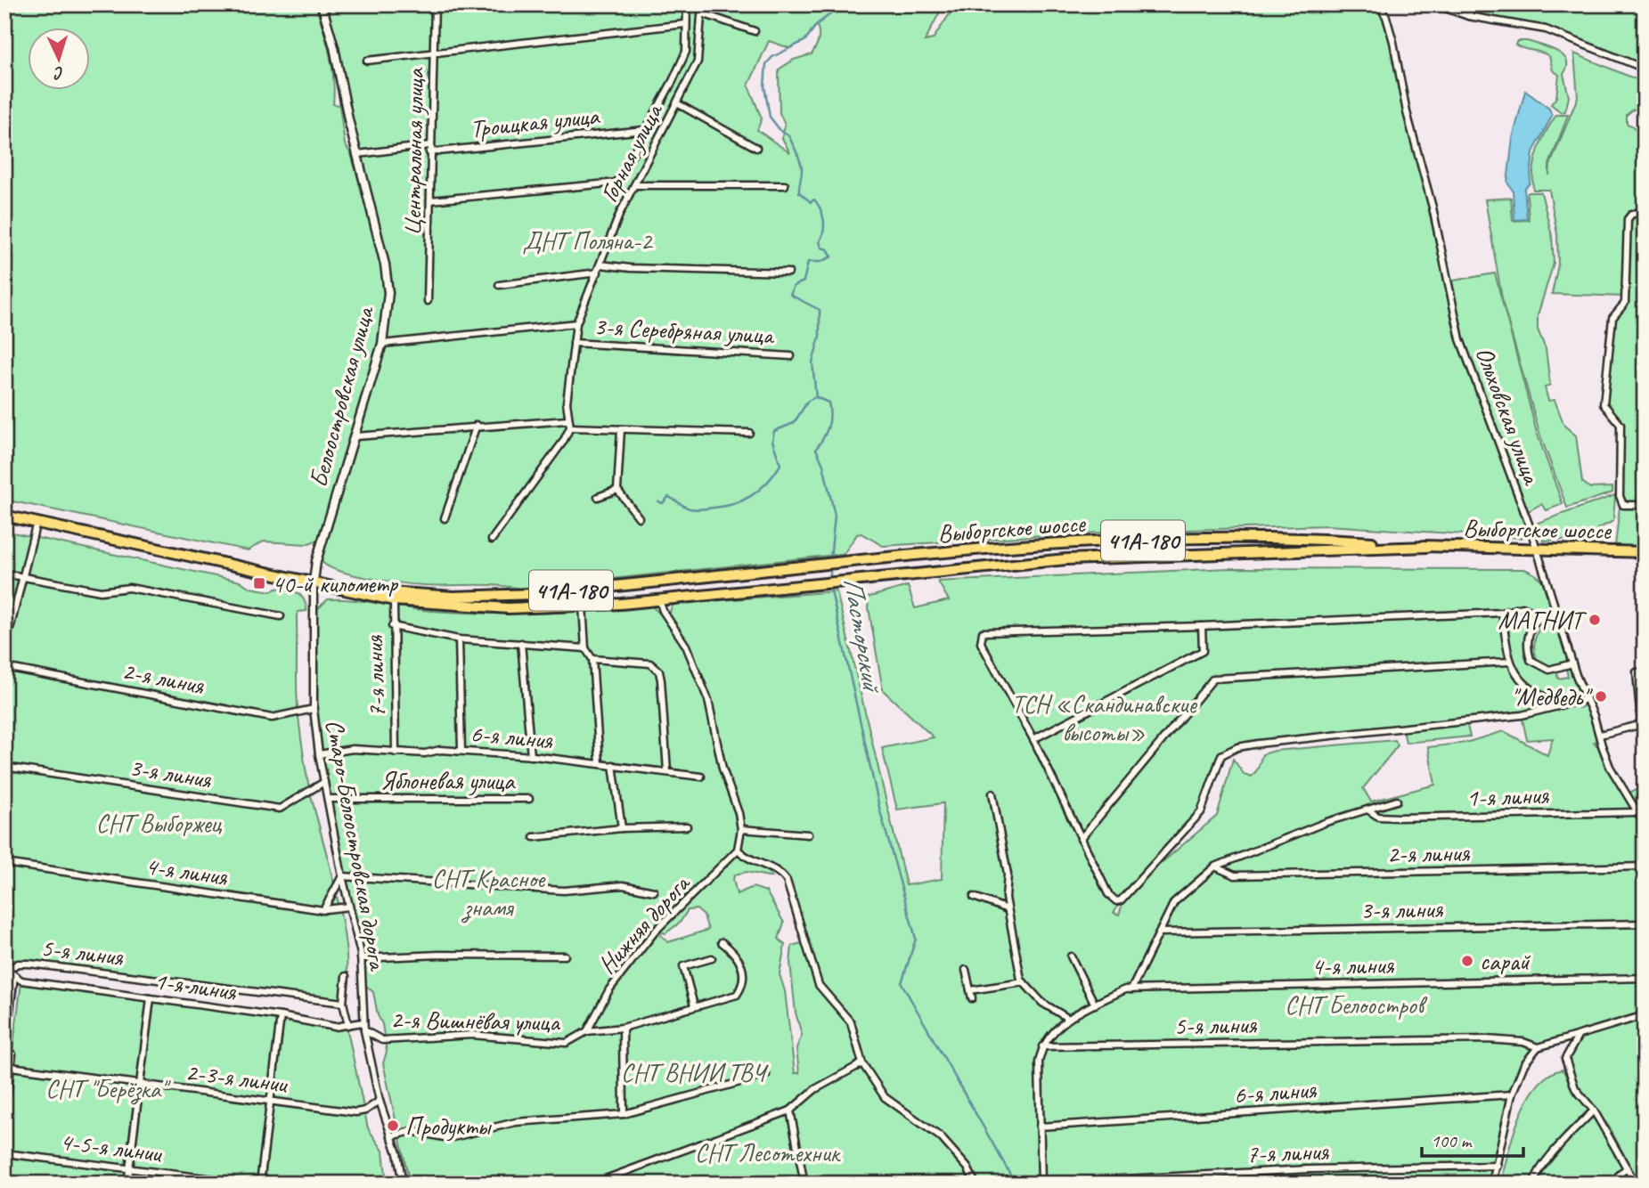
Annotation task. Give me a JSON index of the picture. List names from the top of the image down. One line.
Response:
{"streets":{"main road":["Выборгское шоссе","41А-180"],"street":["Троицкая улица","Центральная улица","Горная улица","3-я Серебряная улица","Белоостровская улица","Ольховская улица","7-я линия","2-я линия","6-я линия","3-я линия","Яблоневая улица","1-я линия","Старо-Белоостровская дорога","4-я линия","Нижняя дорога","5-я линия","2-я Вишнёвая улица","2-3-я линии","4-5-я линии"]},"crossings":[["Троицкая улица","Центральная улица"],["Горная улица","3-я Серебряная улица"],["Белоостровская улица","41А-180"],["Белоостровская улица","Старо-Белоостровская дорога"],["Ольховская улица","Выборгское шоссе"],["Ольховская улица","1-я линия"],["Выборгское шоссе","41А-180"],["41А-180","7-я линия"],["41А-180","Старо-Белоостровская дорога"],["7-я линия","6-я линия"],["2-я линия","Старо-Белоостровская дорога"],["6-я линия","Старо-Белоостровская дорога"],["3-я линия","Старо-Белоостровская дорога"],["Яблоневая улица","Старо-Белоостровская дорога"],["1-я линия","Старо-Белоостровская дорога"],["Старо-Белоостровская дорога","4-я линия"],["Старо-Белоостровская дорога","2-я Вишнёвая улица"],["Старо-Белоостровская дорога","2-3-я линии"],["Нижняя дорога","2-я Вишнёвая улица"]],"water":["Пасторский"],"parks":["ДНТ Поляна-2","ТСН «Скандинавские высоты»","СНТ Выборжец","СНТ Красное знамя","СНТ Белоостров","СНТ ВНИИ ТВЧ","СНТ \"Берёзка\"","СНТ Лесотехник"],"places":{"transit":["40-й километр"],"other":["МАГНИТ","\"Медведь\"","сарай","Продукты"]},"scale_bar":"100 m","north":"bottom"}
